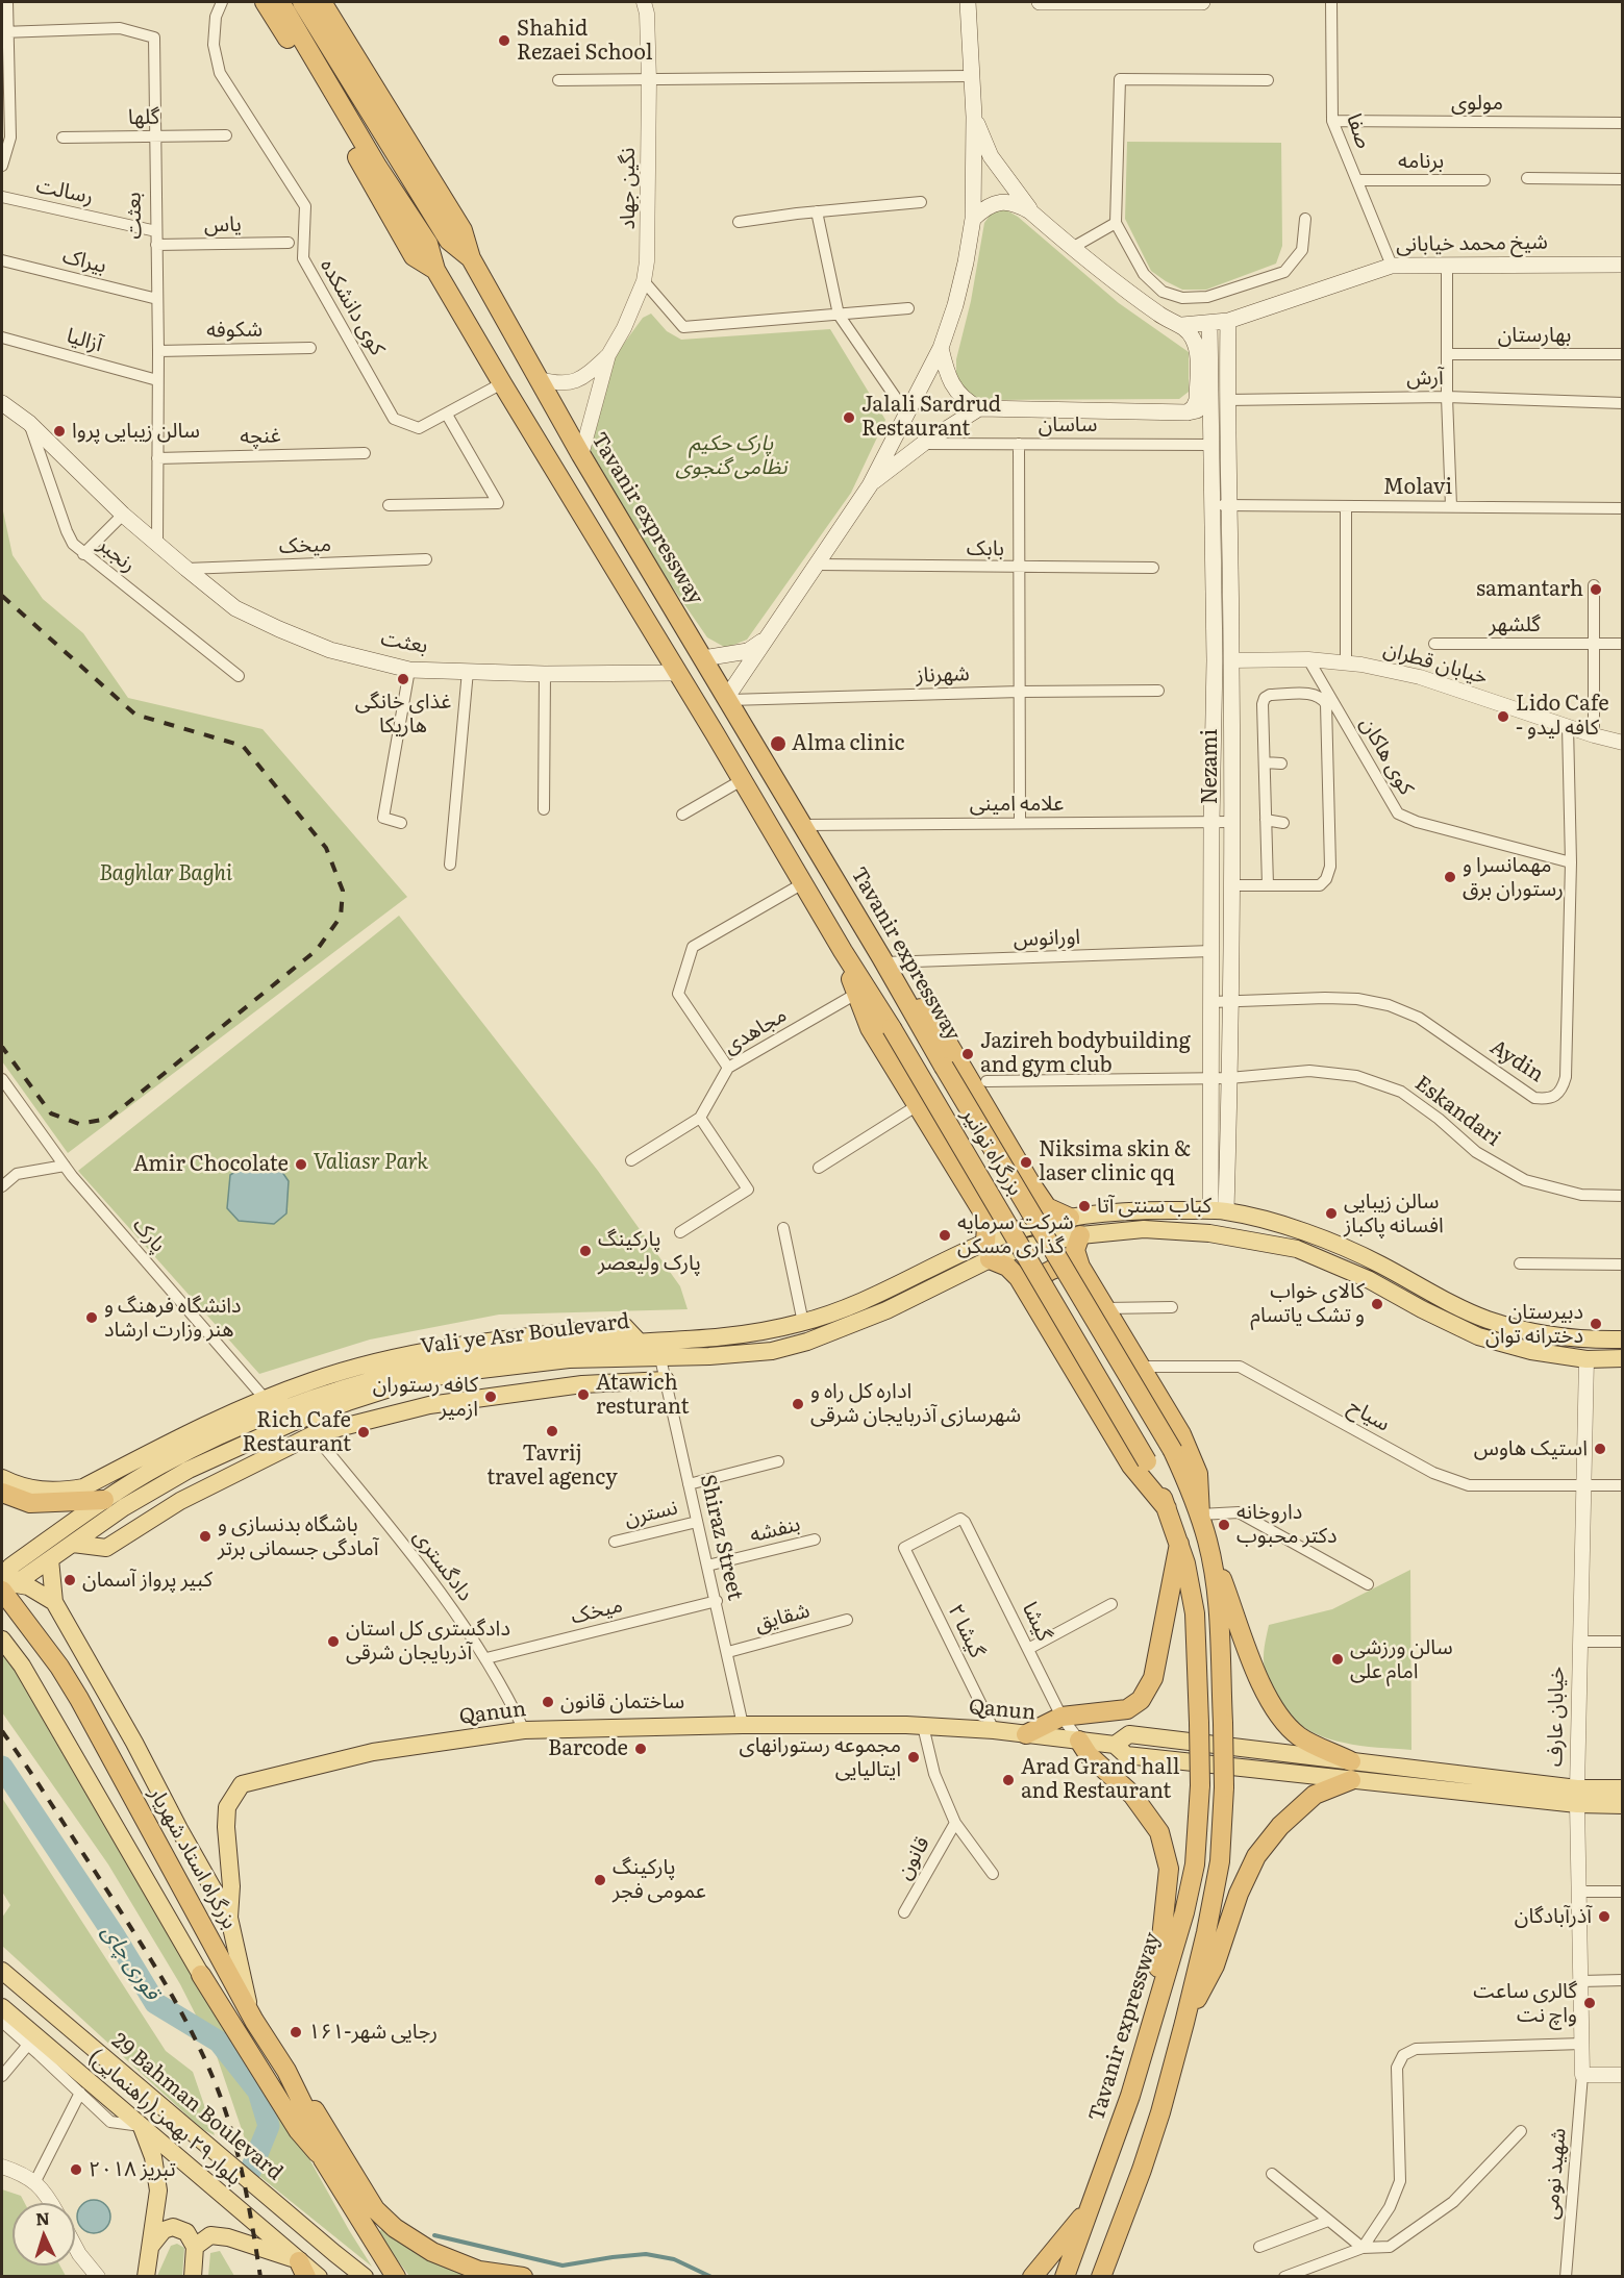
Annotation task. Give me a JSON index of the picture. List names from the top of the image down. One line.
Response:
{"streets":{"highway":["Tavanir expressway","بزرگراه توانیر","بزرگراه استاد شهریار"],"main road":["بعثت","شیخ محمد خیابانی","Nezami","Vali ye Asr Boulevard","Qanun","29 Bahman Boulevard","بلوار ٢٩ بهمن(راهنمایی)"],"street":["مولوی","گلها","صفا","برنامه","نگین جهاد","رسالت","یاس","بیراک","کوی دانشکده","شکوفه","بهارستان","آزالیا","آرش","ساسان","غنچه","Molavi","میخک","بابک","رنجبر","گلشهر","خیابان قطران","شهرناز","کوی هاکان","علامه امینی","اورانوس","مجاهدی","Aydin","Eskandari","پارک","سیاح","نسترن","بنفشه","Shiraz Street","دادگستری","شقایق","گیشا","گیشا ۲","خیابان عارف","قانون","شهید نومی"]},"crossings":[["مولوی","صفا"],["گلها","بعثت"],["صفا","برنامه"],["صفا","شیخ محمد خیابانی"],["رسالت","بعثت"],["بعثت","یاس"],["بعثت","بیراک"],["بعثت","شکوفه"],["بعثت","آزالیا"],["بعثت","غنچه"],["بعثت","میخک"],["بعثت","رنجبر"],["شیخ محمد خیابانی","Nezami"],["آرش","Nezami"],["ساسان","Nezami"],["Molavi","Nezami"],["Tavanir expressway","شهرناز"],["Tavanir expressway","علامه امینی"],["Tavanir expressway","اورانوس"],["Tavanir expressway","بزرگراه توانیر"],["میخک","Shiraz Street"],["میخک","دادگستری"],["خیابان قطران","کوی هاکان"],["خیابان قطران","Nezami"],["خیابان قطران","Aydin"],["کوی هاکان","Aydin"],["Nezami","علامه امینی"],["Nezami","اورانوس"],["Nezami","Aydin"],["Nezami","Eskandari"],["Nezami","Vali ye Asr Boulevard"],["پارک","Vali ye Asr Boulevard"],["Vali ye Asr Boulevard","Shiraz Street"],["Vali ye Asr Boulevard","خیابان عارف"],["سیاح","خیابان عارف"],["نسترن","Shiraz Street"],["بنفشه","Shiraz Street"],["Shiraz Street","شقایق"],["Shiraz Street","Qanun"],["دادگستری","Qanun"],["گیشا","گیشا ۲"],["گیشا","Qanun"],["گیشا ۲","Qanun"],["Qanun","خیابان عارف"],["Qanun","قانون"],["خیابان عارف","شهید نومی"]],"water":["قوری چای"],"parks":["پارک حکیم نظامی گنجوی","Baghlar Baghi","Valiasr Park"],"places":["Shahid Rezaei School","Jalali Sardrud Restaurant","سالن زيبايى پروا","samantarh","غذای خانگی هاریکا","Lido Cafe - کافه لیدو","Alma clinic","مهمانسرا و رستوران برق","Jazireh bodybuilding and gym club","Niksima skin & laser clinic qq","Amir Chocolate","کباب سنتی آتا","سالن زیبایی افسانه پاکباز","شرکت سرمایه گذاری مسکن","پارکینگ پارک ولیعصر","کالای خواب و تشک یاتسام","دانشگاه فرهنگ و هنر وزارت ارشاد","دبیرستان دخترانه توان","Atawich resturant","کافه رستوران ازمیر","اداره کل راه و شهرسازی آذربایجان شرقی","Tavrij travel agency","Rich Cafe Restaurant","استیک هاوس","داروخانه دکتر محبوب","باشگاه بدنسازی و آمادگی جسمانی برتر","کبیر پرواز آسمان","دادگستری کل استان آذربایجان شرقی","سالن ورزشی امام علی","ساختمان قانون","Barcode","مجموعه رستورانهای ایتالیایی","Arad Grand hall and Restaurant","پارکینگ عمومی فجر","آذرآبادگان","گالری ساعت واچ نت","۱۶۱-رجایی شهر","تبریز ۲۰۱۸"],"north":"top"}
